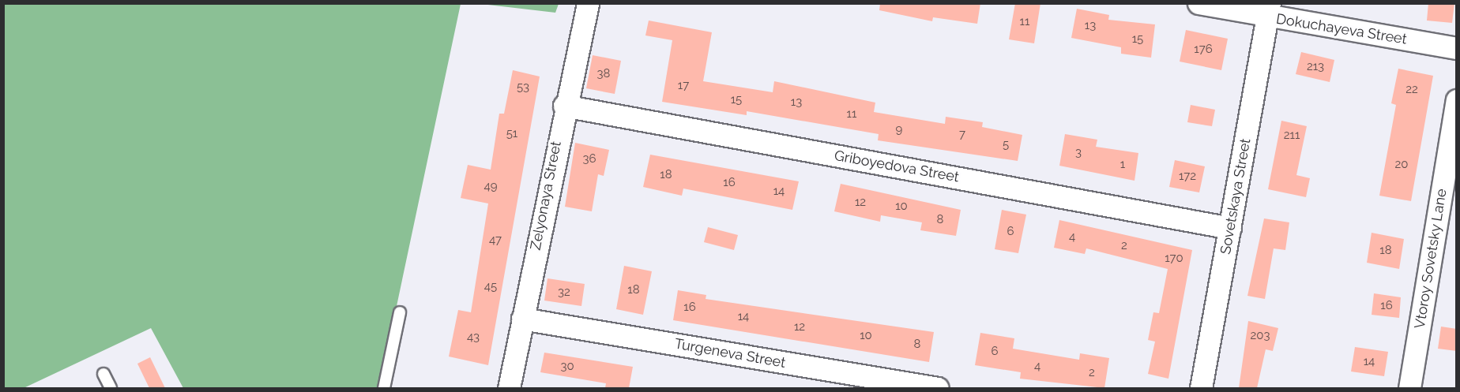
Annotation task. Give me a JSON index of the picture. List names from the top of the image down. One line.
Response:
{"streets":{"street":["Dokuchayeva Street","Griboyedova Street","Zelyonaya Street","Sovetskaya Street","Vtoroy Sovetsky Lane","Turgeneva Street"]},"crossings":[["Dokuchayeva Street","Sovetskaya Street"],["Griboyedova Street","Zelyonaya Street"],["Griboyedova Street","Sovetskaya Street"],["Zelyonaya Street","Turgeneva Street"]],"house_numbers":["11","13","15","176","213","38","17","53","22","15","13","11","9","51","7","211","5","3","36","1","20","18","172","16","49","14","12","10","8","6","4","47","2","18","170","45","18","32","16","16","14","12","10","203","43","8","6","14","30","4","2"]}
